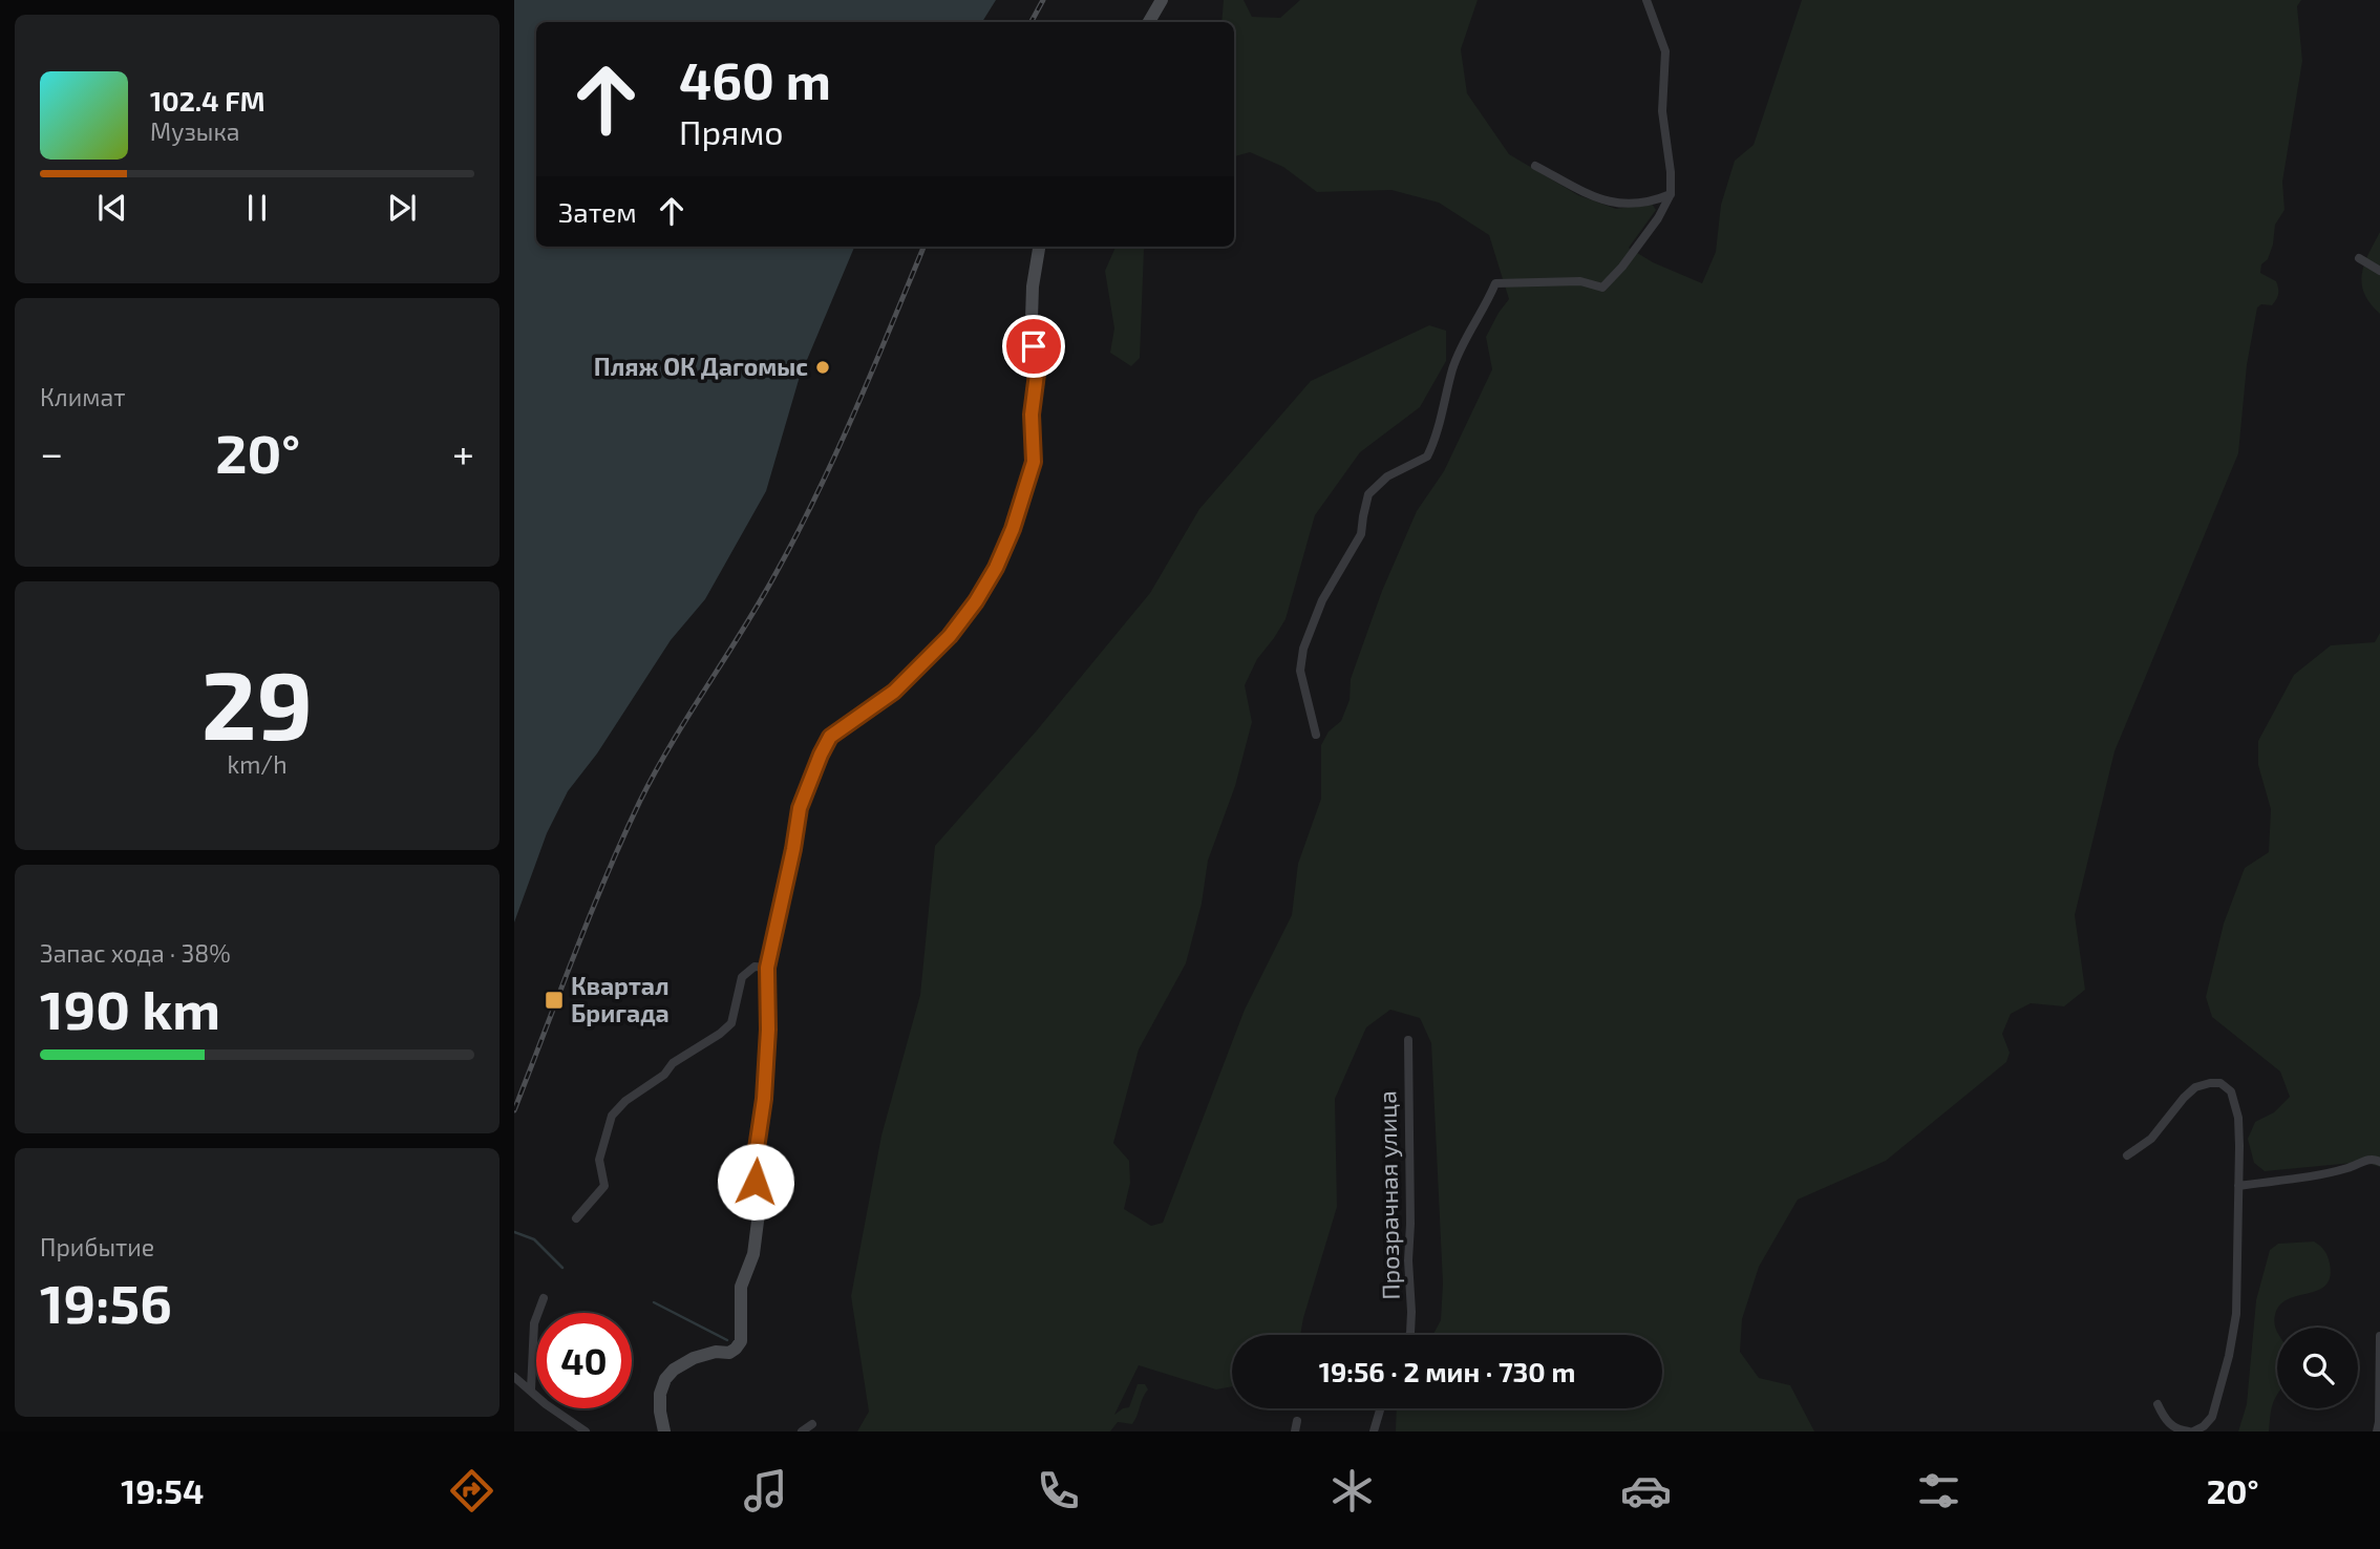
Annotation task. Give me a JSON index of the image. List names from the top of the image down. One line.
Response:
{"streets":{"street":["Прозрачная улица"]},"places":{"other":["Пляж ОК Дагомыс"],"transit":["Квартал Бригада"]},"page":{"turn":["460 m","Прямо"],"song":["102.4 FM","Музыка"],"then":"Затем","tile":["Климат",["29","km/h"],["Запас хода · 38%","190 km"],["Прибытие","19:56"]],"heat":["−","20°","+"],"limit":"40","trip":"19:56 · 2 мин · 730 m","tabs":["19:54","20°"]}}
